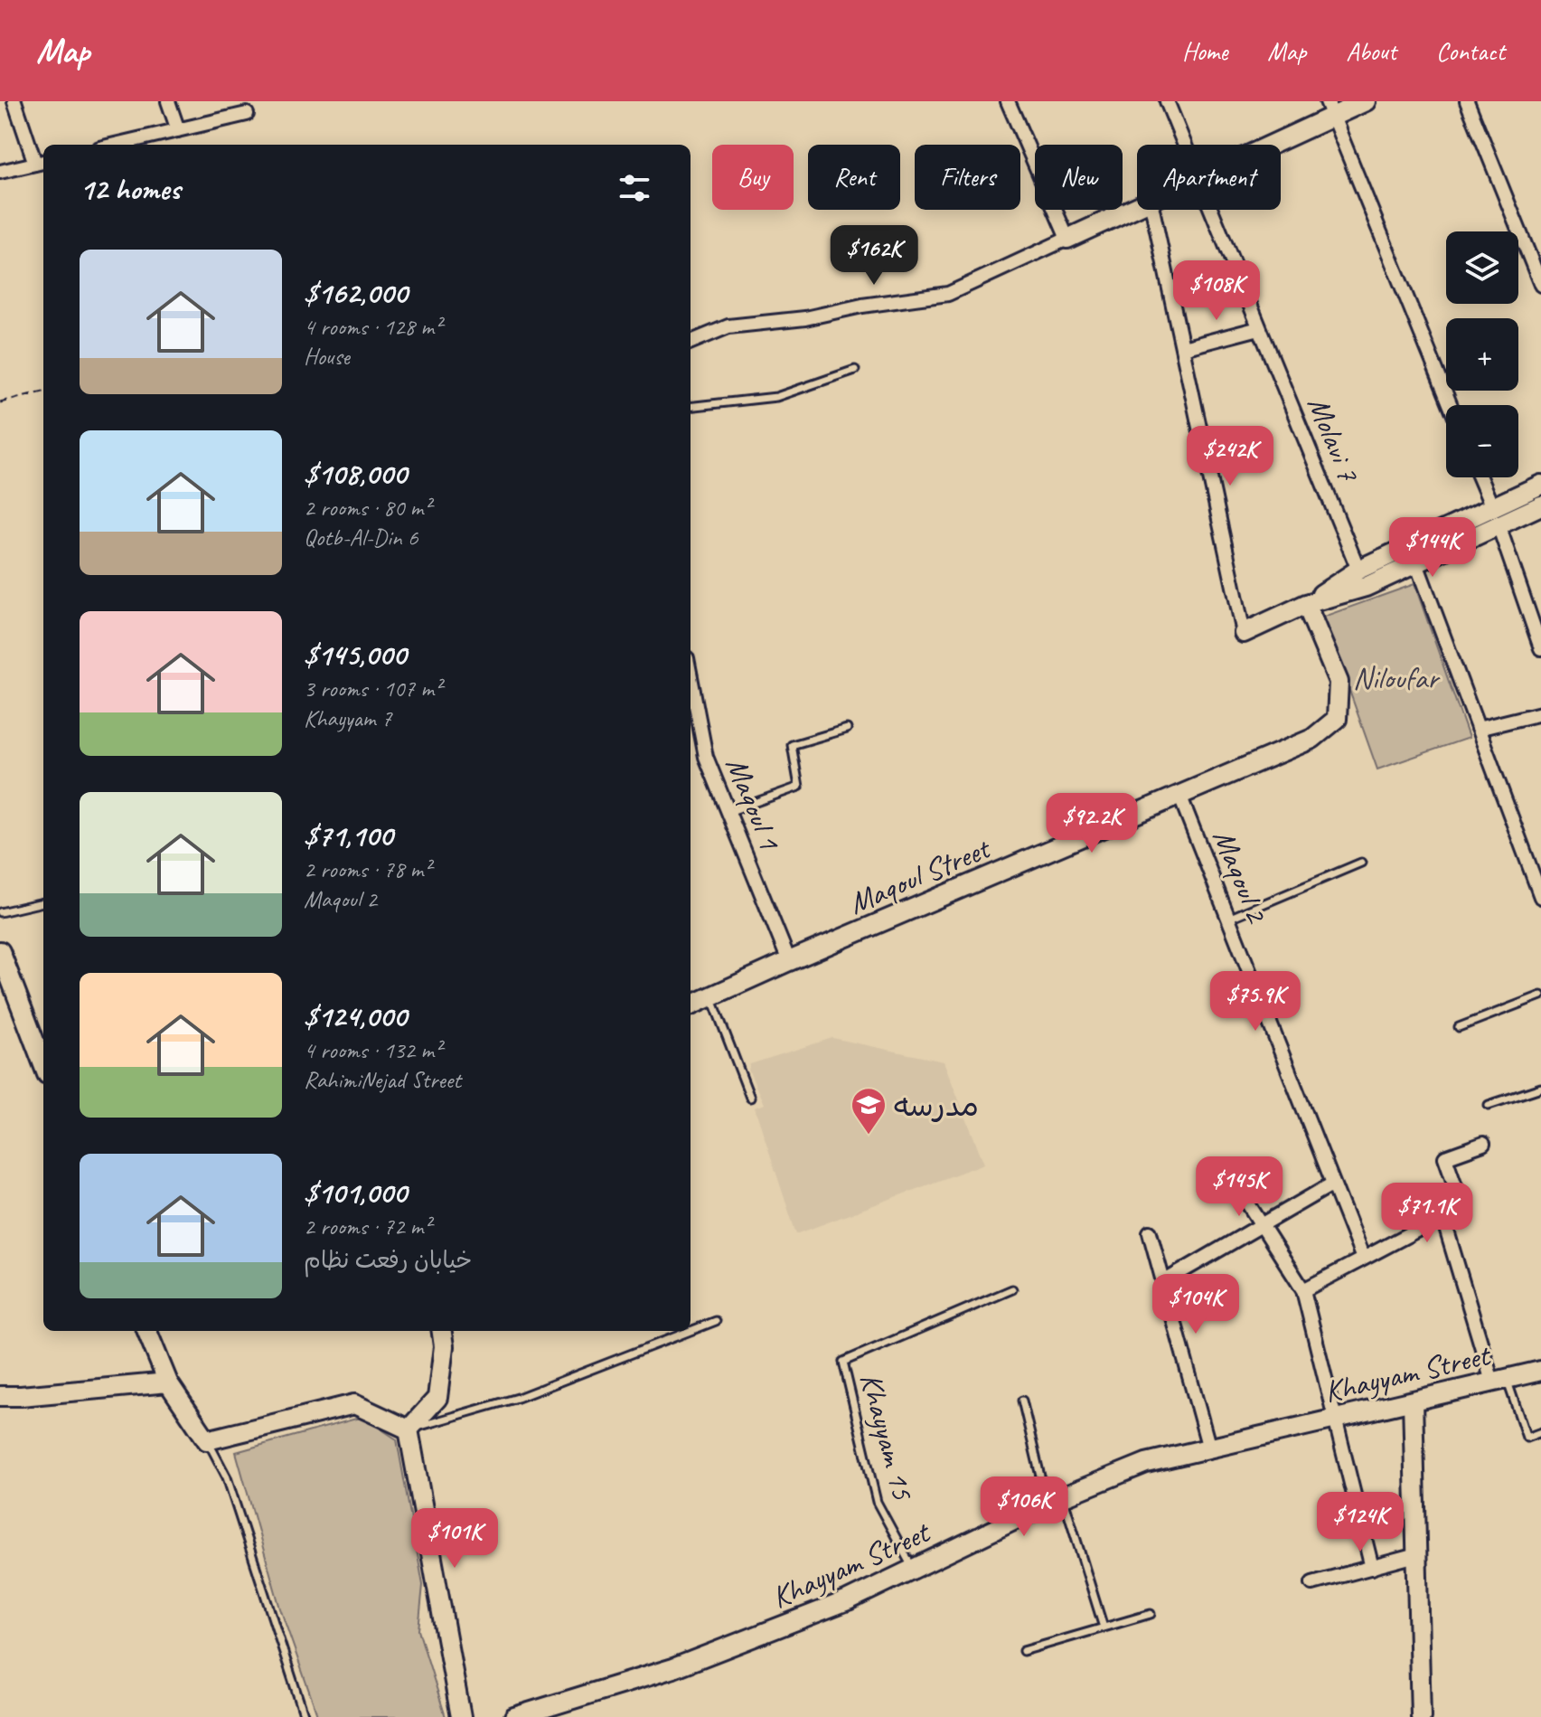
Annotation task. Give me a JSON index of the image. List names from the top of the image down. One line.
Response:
{"streets":{"street":["Molavi 7","Maqoul 1","Maqoul Street","Maqoul 2","Khayyam Street"],"lane":["Khayyam 15"]},"crossings":[["Maqoul 1","Maqoul Street"],["Maqoul Street","Maqoul 2"],["Khayyam Street","Khayyam 15"]],"parks":["Niloufar"],"places":{"school or university":["مدرسه"]},"page":{"header":"Map","nav":["Home","Map","About","Contact"],"chip":["Buy","Rent","Filters","New","Apartment"],"heading":"12 homes","price":["$162K","$108K","$242K","$144K","$92.2K","$75.9K","$145K","$71.1K","$104K","$106K","$124K","$101K"],"map_buttons":["+","−"],"list":[{"name":"$162,000","note":"4 rooms · 128 m² · House"},{"name":"$108,000","note":"2 rooms · 80 m² · Qotb-Al-Din 6"},{"name":"$145,000","note":"3 rooms · 107 m² · Khayyam 7"},{"name":"$71,100","note":"2 rooms · 78 m² · Maqoul 2"},{"name":"$124,000","note":"4 rooms · 132 m² · RahimiNejad Street"},{"name":"$101,000","note":"2 rooms · 72 m² · خیابان رفعت نظام"}]}}
